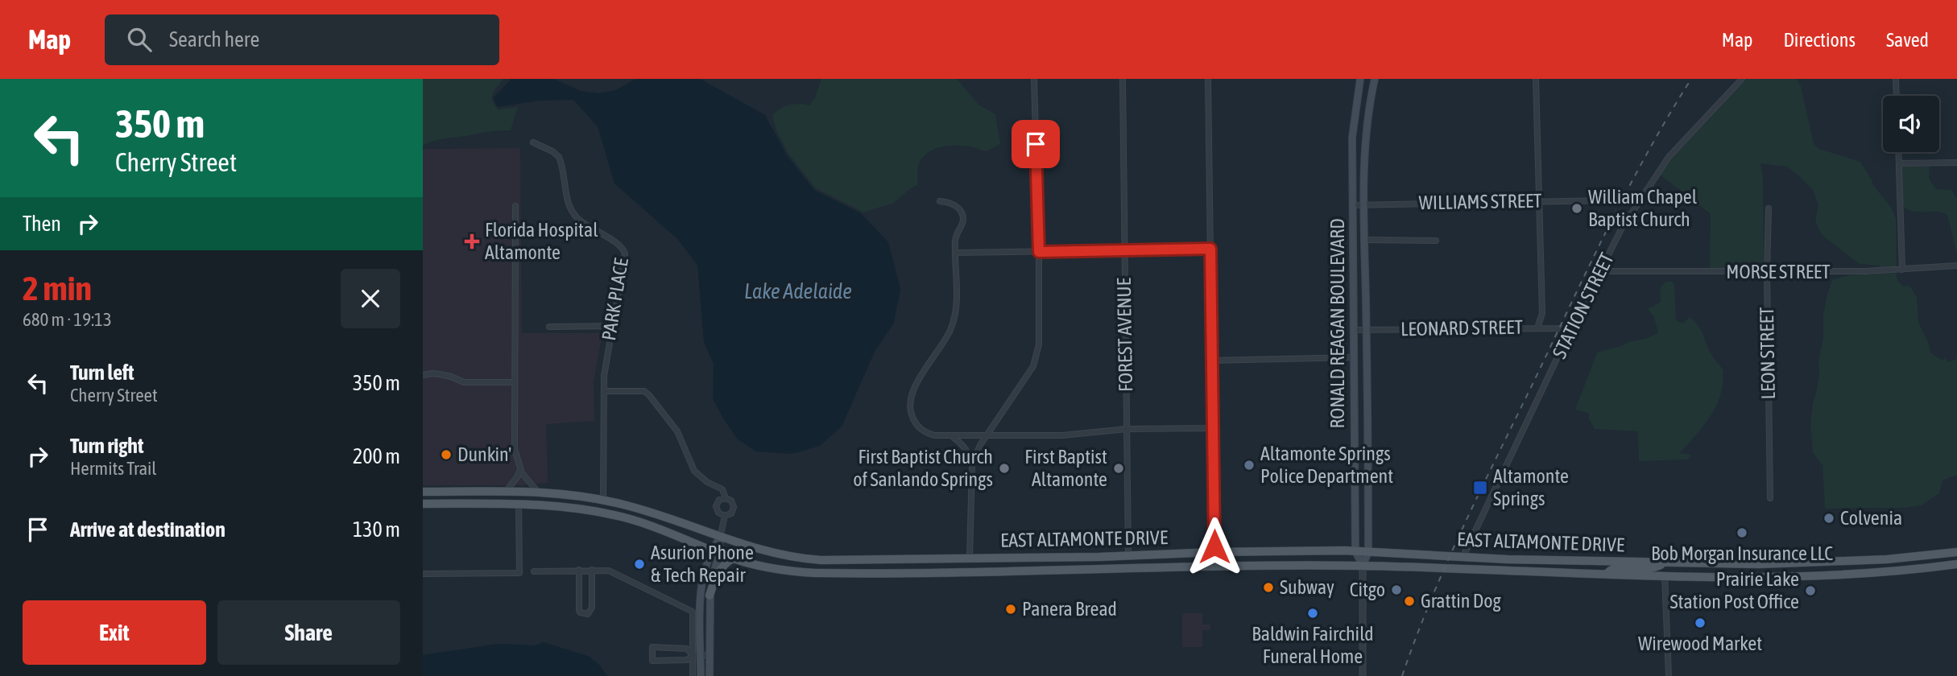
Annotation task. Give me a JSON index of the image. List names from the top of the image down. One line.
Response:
{"streets":{"main road":["RONALD REAGAN BOULEVARD","EAST ALTAMONTE DRIVE"],"street":["WILLIAMS STREET","MORSE STREET","PARK PLACE","STATION STREET","LEONARD STREET","FOREST AVENUE","LEON STREET"]},"crossings":[["WILLIAMS STREET","RONALD REAGAN BOULEVARD"],["MORSE STREET","STATION STREET"],["MORSE STREET","LEON STREET"],["PARK PLACE","EAST ALTAMONTE DRIVE"],["STATION STREET","LEONARD STREET"],["STATION STREET","EAST ALTAMONTE DRIVE"],["RONALD REAGAN BOULEVARD","LEONARD STREET"],["RONALD REAGAN BOULEVARD","EAST ALTAMONTE DRIVE"],["FOREST AVENUE","EAST ALTAMONTE DRIVE"]],"water":["Lake Adelaide"],"places":{"other":["William Chapel Baptist Church","Dunkin'","Altamonte Springs Police Department","First Baptist Church of Sanlando Springs","First Baptist Altamonte","Colvenia","Bob Morgan Insurance LLC","Asurion Phone & Tech Repair","Subway","Citgo","Prairie Lake Station Post Office","Grattin Dog","Panera Bread","Baldwin Fairchild Funeral Home","Wirewood Market"],"health":["Florida Hospital Altamonte"],"transit":["Altamonte Springs"]},"page":{"header":"Map","search":"Search here","nav":["Map","Directions","Saved"],"turn":["350 m","Cherry Street"],"then":"Then","heading":["2 min","680 m · 19:13"],"list":[{"name":"Turn left","note":"Cherry Street","value":"350 m"},{"name":"Turn right","note":"Hermits Trail","value":"200 m"},{"name":"Arrive at destination","value":"130 m"}],"buttons":["Exit","Share"]}}
